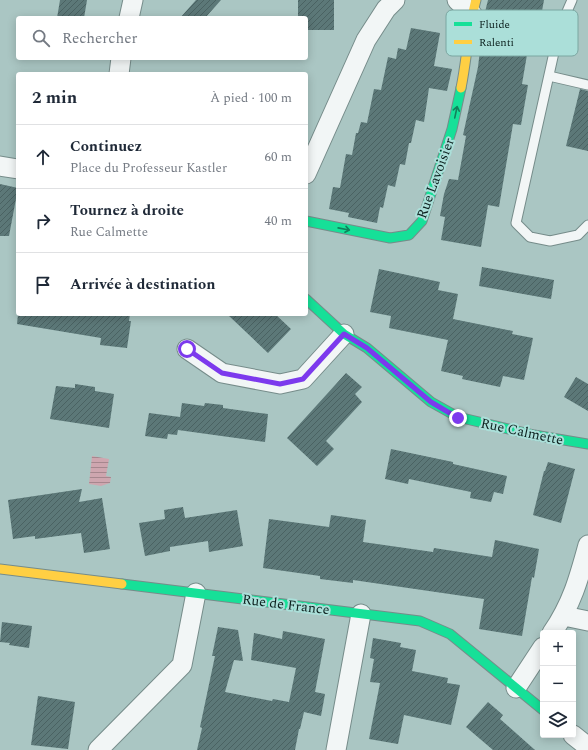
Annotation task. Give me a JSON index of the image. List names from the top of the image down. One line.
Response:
{"streets":{"street":["Rue Lavoisier","Rue Calmette","Rue de France"]},"legend":["Fluide","Ralenti"],"page":{"search":"Rechercher","heading":["2 min","À pied · 100 m"],"list":[["Continuez","Place du Professeur Kastler","60 m"],["Tournez à droite","Rue Calmette","40 m"],"Arrivée à destination"],"map_buttons":["+","−"]}}
